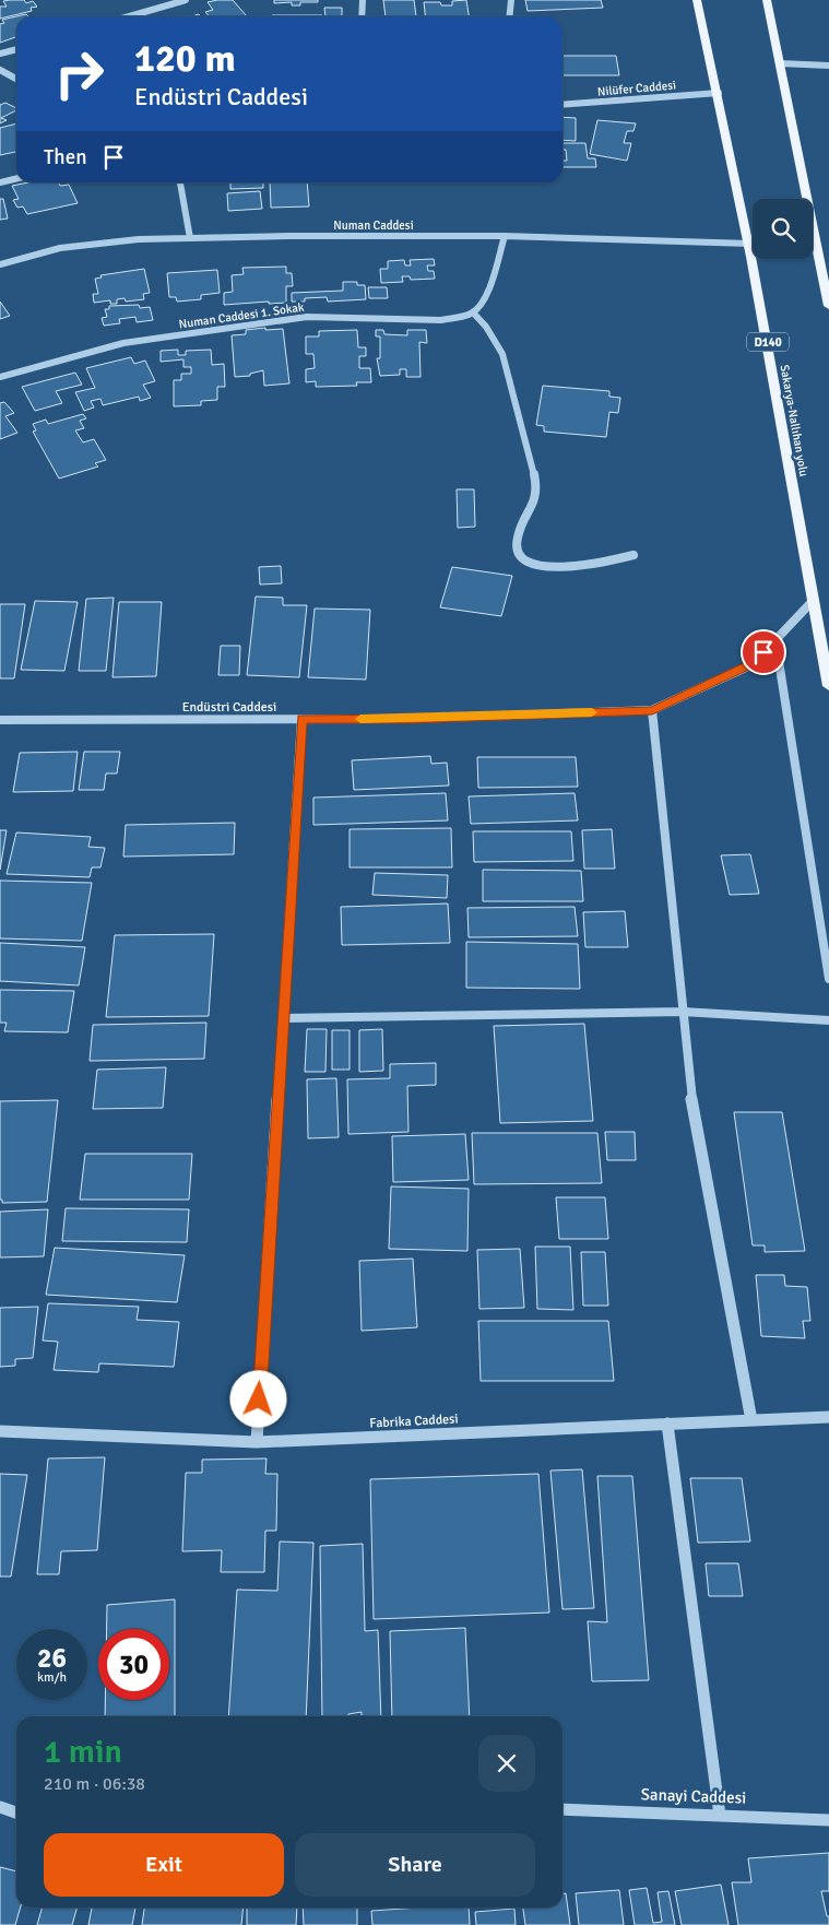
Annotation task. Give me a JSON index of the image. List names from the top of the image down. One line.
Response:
{"streets":{"main road":["D140","Sakarya-Nallıhan yolu"],"street":["Nilüfer Caddesi","Numan Caddesi","Numan Caddesi 1. Sokak","Endüstri Caddesi","Fabrika Caddesi","Sanayi Caddesi"]},"crossings":[["Nilüfer Caddesi","Sakarya-Nallıhan yolu"],["Numan Caddesi","Sakarya-Nallıhan yolu"],["Sakarya-Nallıhan yolu","Endüstri Caddesi"]],"page":{"turn":["120 m","Endüstri Caddesi"],"then":"Then","speed":"26 km/h","limit":"30","heading":["1 min","210 m · 06:38"],"buttons":["Exit","Share"]}}
